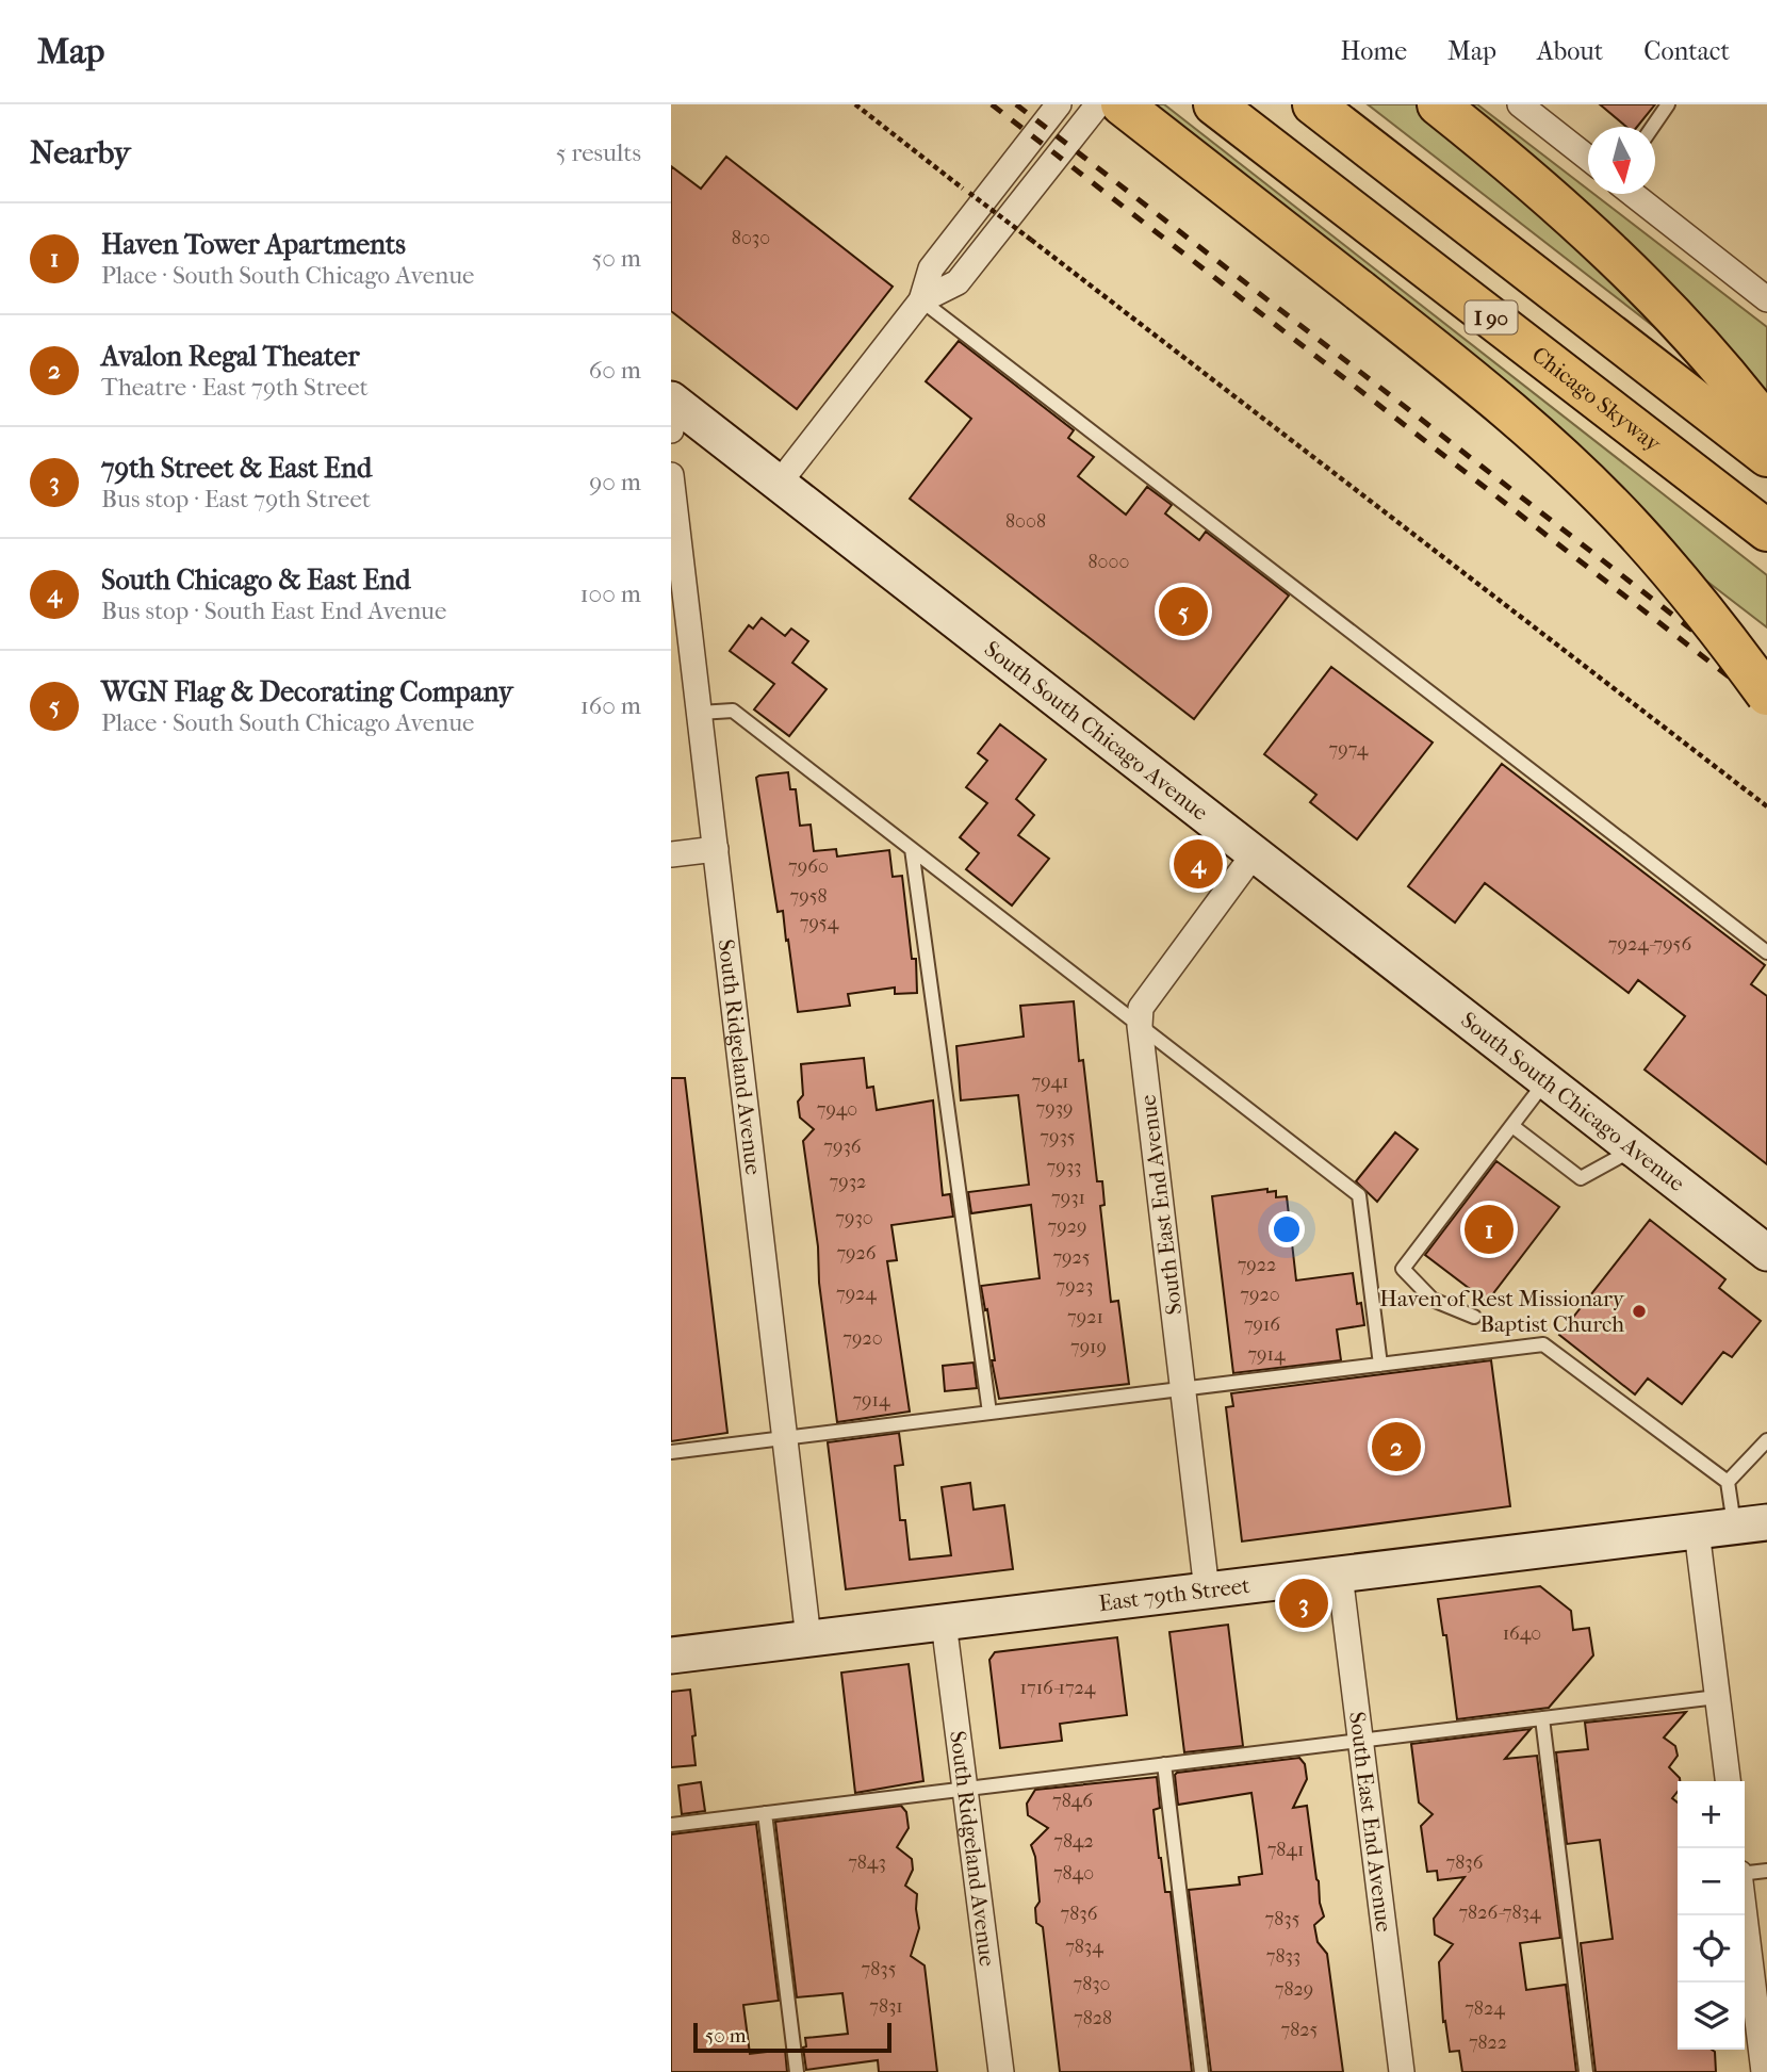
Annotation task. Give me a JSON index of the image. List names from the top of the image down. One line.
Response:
{"streets":{"highway":["I 90","Chicago Skyway"],"main road":["South South Chicago Avenue","East 79th Street"],"street":["South Ridgeland Avenue","South East End Avenue"]},"crossings":[["South South Chicago Avenue","South East End Avenue"],["South Ridgeland Avenue","East 79th Street"],["South East End Avenue","East 79th Street"]],"places":["Haven of Rest Missionary Baptist Church"],"house_numbers":["8030","8008","8000","7974","7960","7958","7954","7924-7956","7941","7939","7940","7935","7936","7933","7932","7931","7930","7929","7926","7925","7922","7923","7924","7920","7921","7916","7920","7919","7914","7914","1640","1716-1724","7846","7842","7841","7843","7836","7840","7826-7834","7836","7835","7834","7833","7835","7830","7829","7831","7824","7828","7825","7822"],"scale_bar":"50 m","north":"bottom","page":{"header":"Map","nav":["Home","Map","About","Contact"],"heading":["Nearby","5 results"],"list":[{"mark":"1","name":"Haven Tower Apartments","note":"Place · South South Chicago Avenue","value":"50 m"},{"mark":"2","name":"Avalon Regal Theater","note":"Theatre · East 79th Street","value":"60 m"},{"mark":"3","name":"79th Street & East End","note":"Bus stop · East 79th Street","value":"90 m"},{"mark":"4","name":"South Chicago & East End","note":"Bus stop · South East End Avenue","value":"100 m"},{"mark":"5","name":"WGN Flag & Decorating Company","note":"Place · South South Chicago Avenue","value":"160 m"}],"pins":["5","4","1","2","3"],"map_buttons":["+","−"],"scale":"50 m"}}
